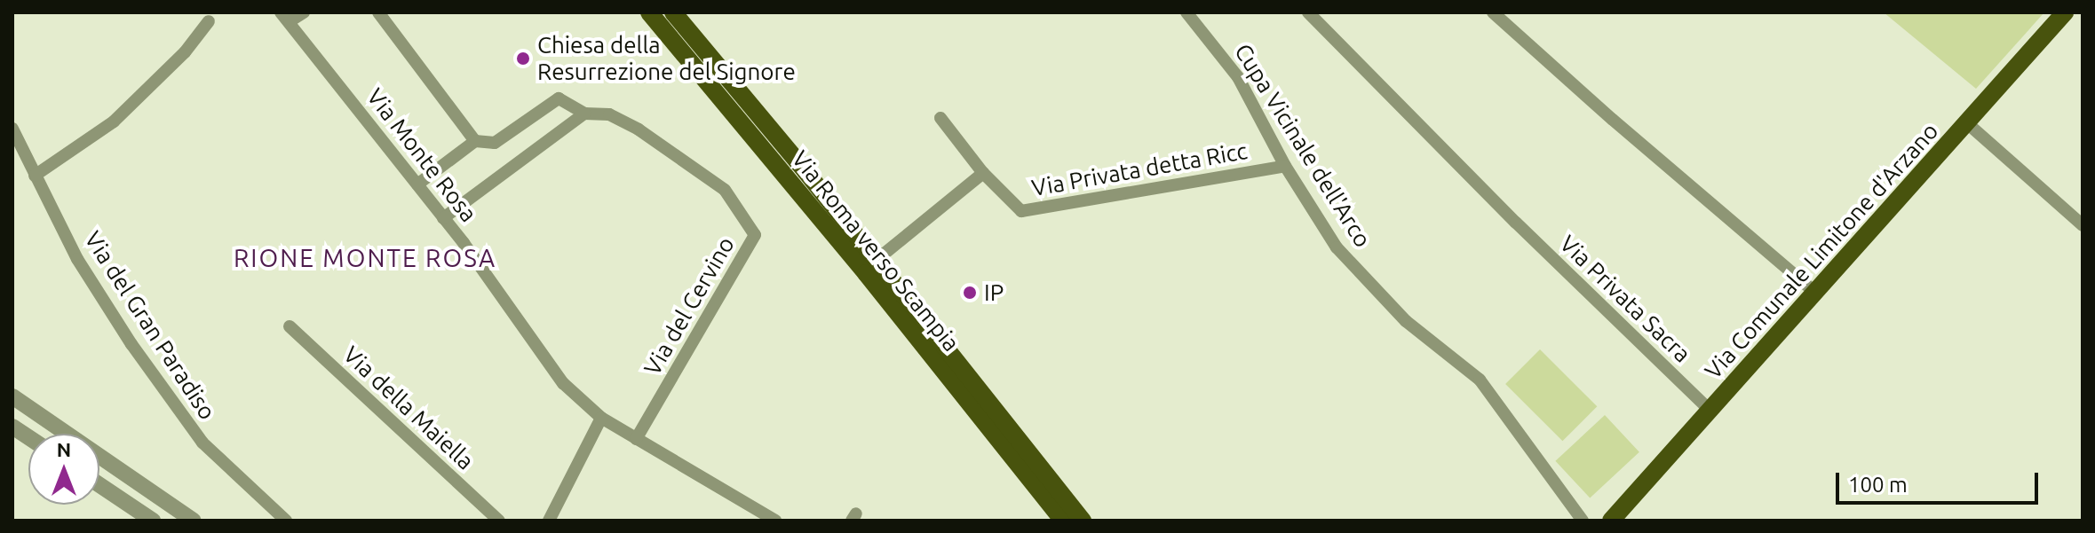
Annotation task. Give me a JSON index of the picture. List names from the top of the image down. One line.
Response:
{"streets":{"main road":["Via Roma verso Scampia","Via Comunale Limitone d'Arzano"],"street":["Cupa Vicinale dell'Arco","Via Monte Rosa","Via Privata detta Ricc","Via Privata Sacra","Via del Cervino","Via del Gran Paradiso","Via della Maiella"]},"crossings":[["Cupa Vicinale dell'Arco","Via Privata detta Ricc"],["Via Monte Rosa","Via del Cervino"],["Via Comunale Limitone d'Arzano","Via Privata Sacra"]],"districts":["RIONE MONTE ROSA"],"places":["Chiesa della Resurrezione del Signore","IP"],"scale_bar":"100 m","north":"top"}
